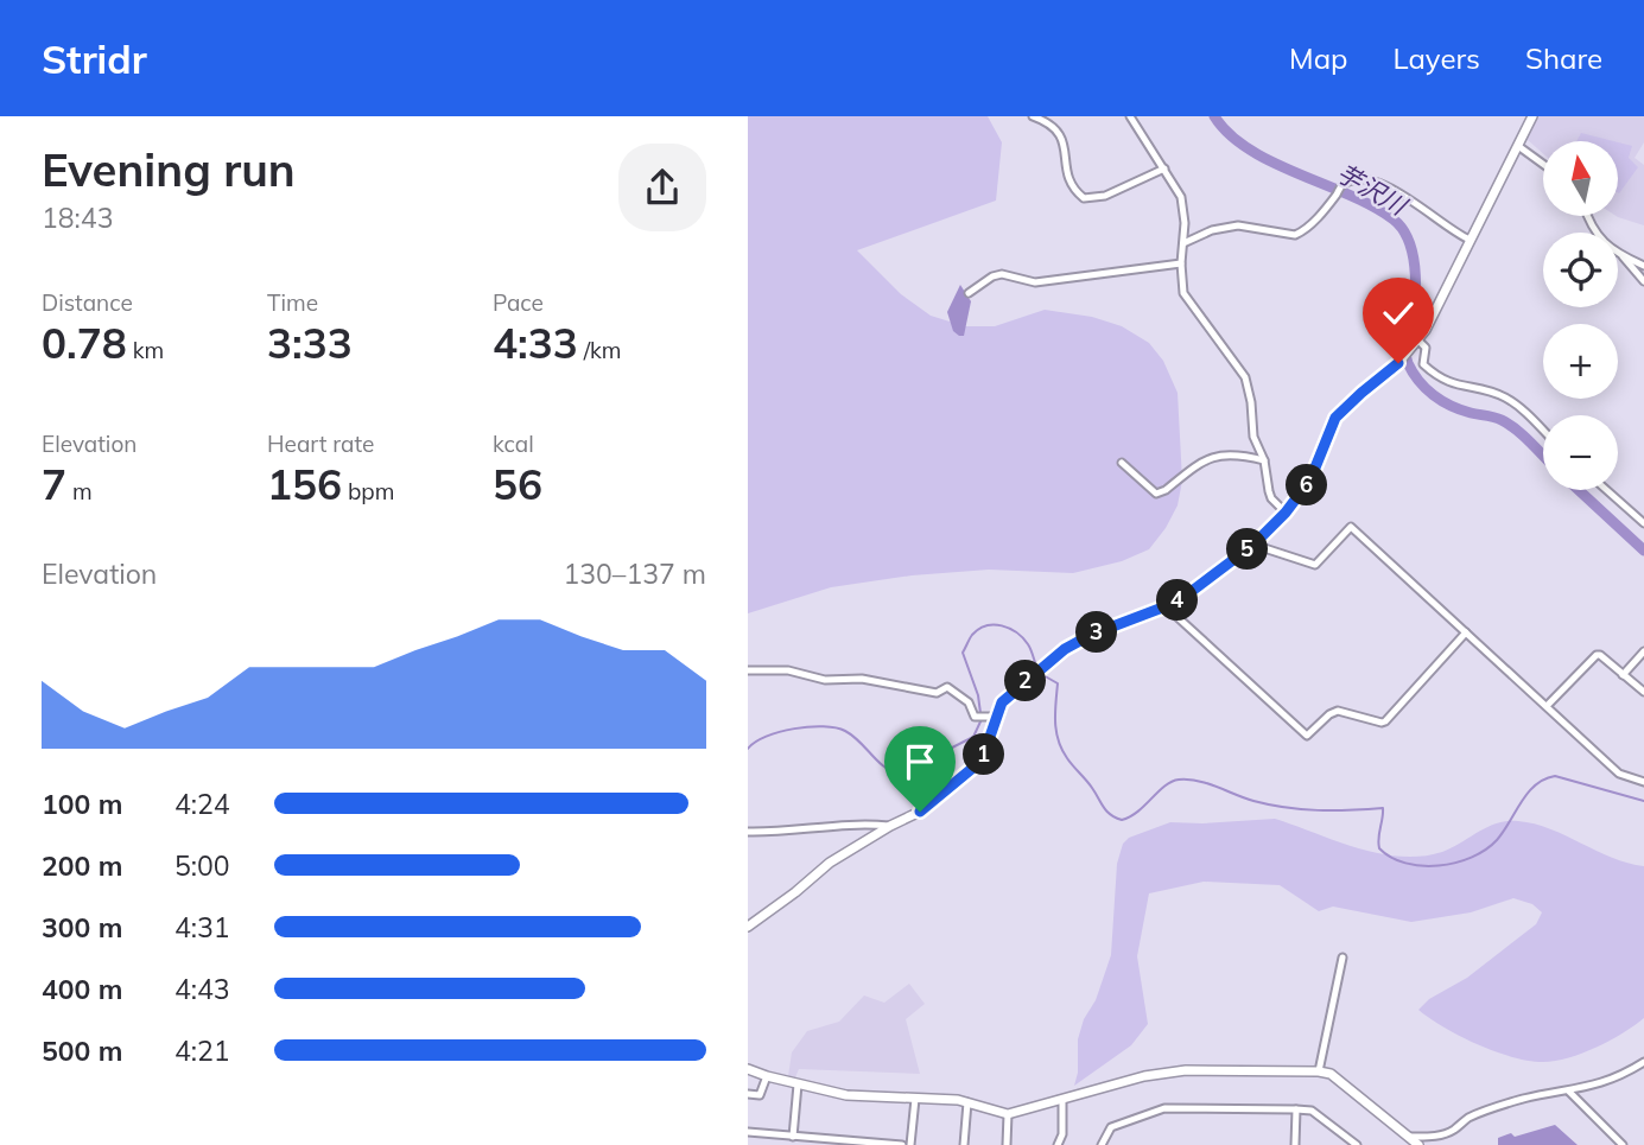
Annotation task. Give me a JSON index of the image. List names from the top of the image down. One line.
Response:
{"water":["芋沢川"],"north":"top","page":{"header":"Stridr","nav":["Map","Layers","Share"],"heading":["Evening run","18:43"],"map_buttons":["+","−"],"stats":[["Distance","0.78 km"],["Time","3:33"],["Pace","4:33 /km"],["Elevation","7 m"],["Heart rate","156 bpm"],["kcal","56"]],"pins":["6","5","4","3","2","1"],"chart":["Elevation","130–137 m"],"list":[{"name":"100 m","note":"4:24"},{"name":"200 m","note":"5:00"},{"name":"300 m","note":"4:31"},{"name":"400 m","note":"4:43"},{"name":"500 m","note":"4:21"}]}}
